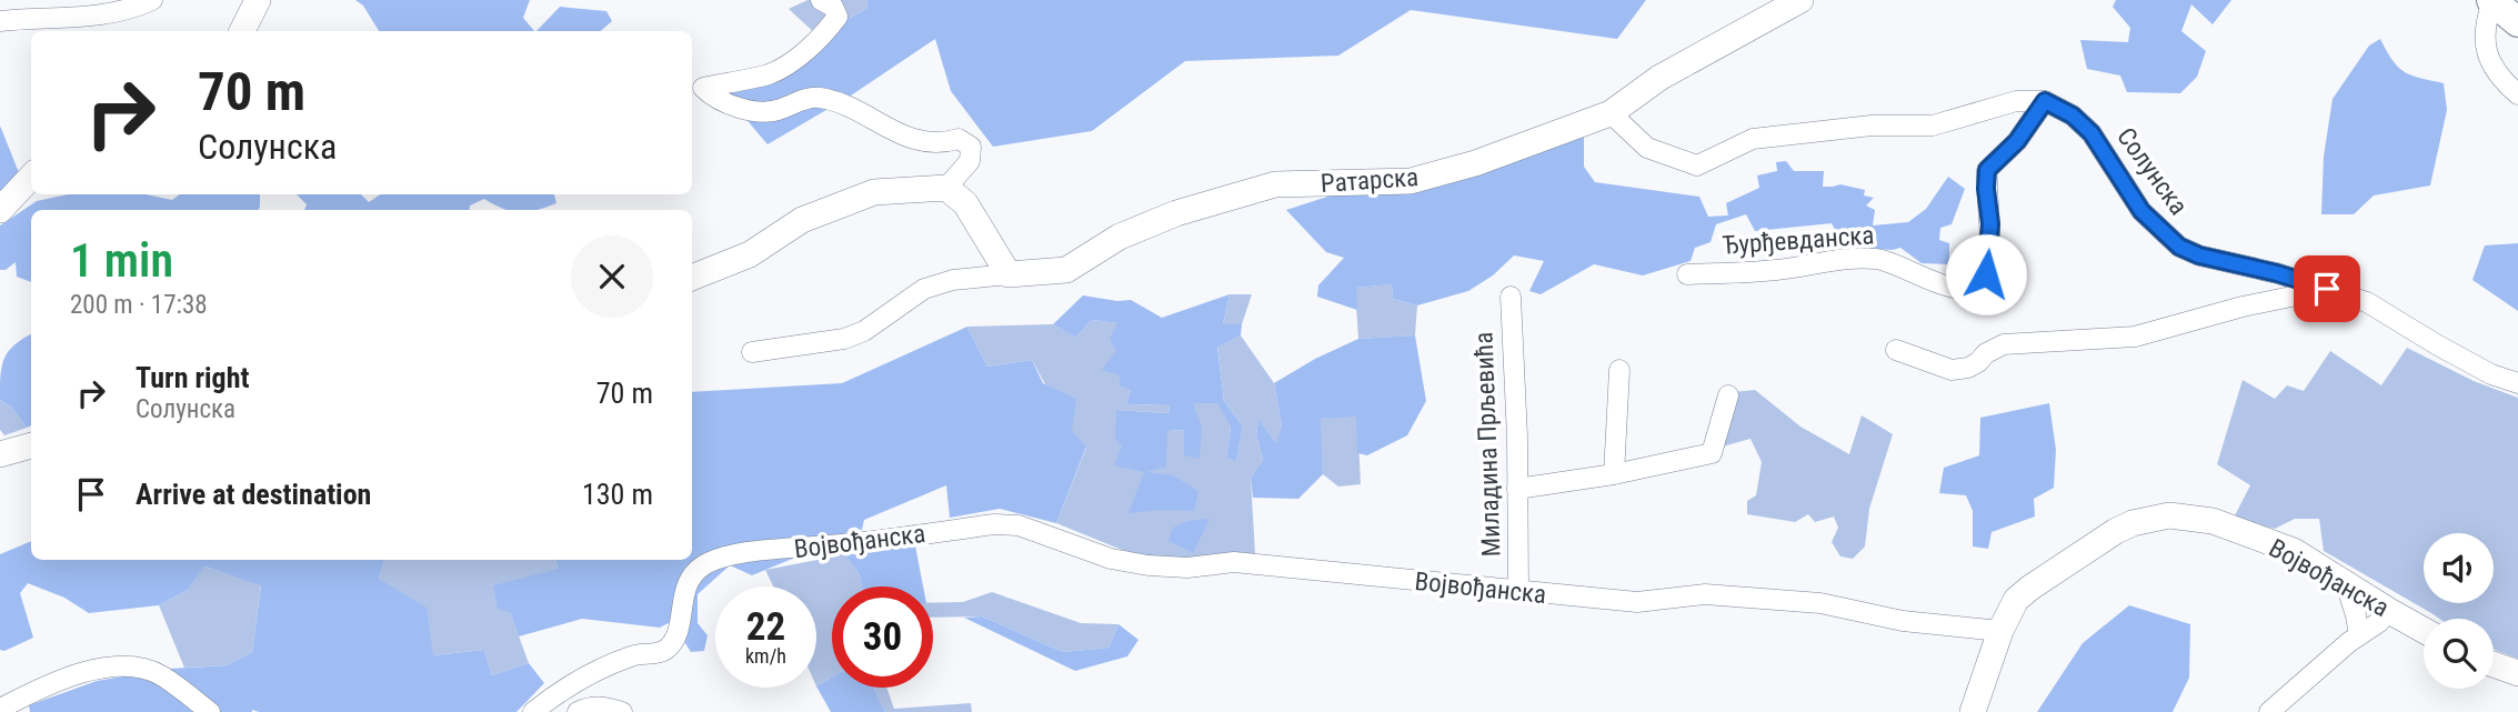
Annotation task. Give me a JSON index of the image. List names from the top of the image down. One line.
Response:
{"streets":{"street":["Солунска","Ратарска","Ђурђевданска","Миладина Прљевића","Војвођанска"]},"crossings":[["Солунска","Ђурђевданска"],["Миладина Прљевића","Војвођанска"]],"page":{"turn":["70 m","Солунска"],"heading":["1 min","200 m · 17:38"],"list":[{"name":"Turn right","note":"Солунска","value":"70 m"},{"name":"Arrive at destination","value":"130 m"}],"speed":"22 km/h","limit":"30"}}
